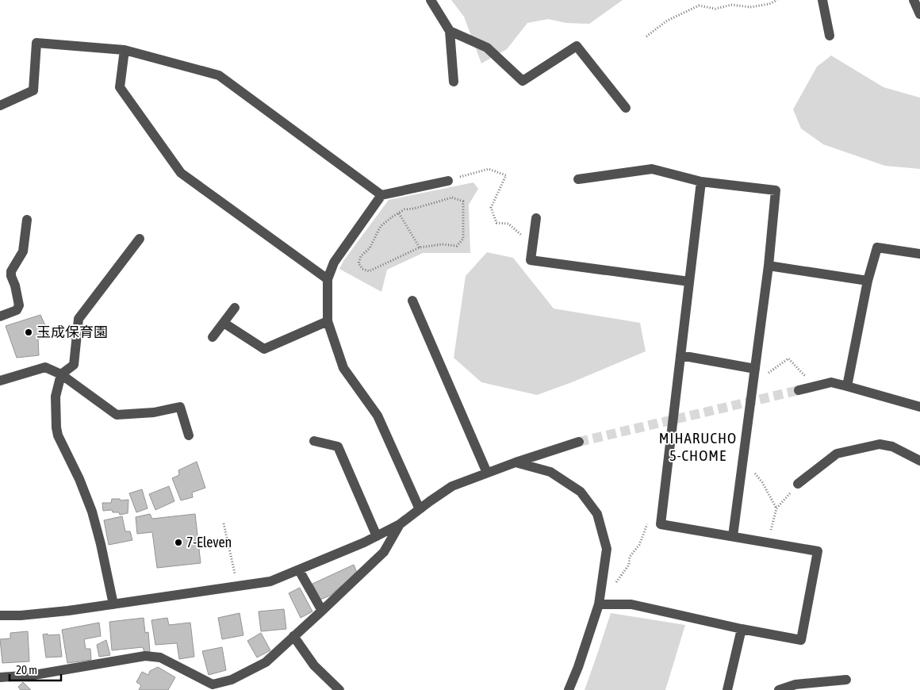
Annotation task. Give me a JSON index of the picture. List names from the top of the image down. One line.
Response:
{"districts":["MIHARUCHO 5-CHOME"],"places":["玉成保育園","7-Eleven"],"scale_bar":"20 m"}
